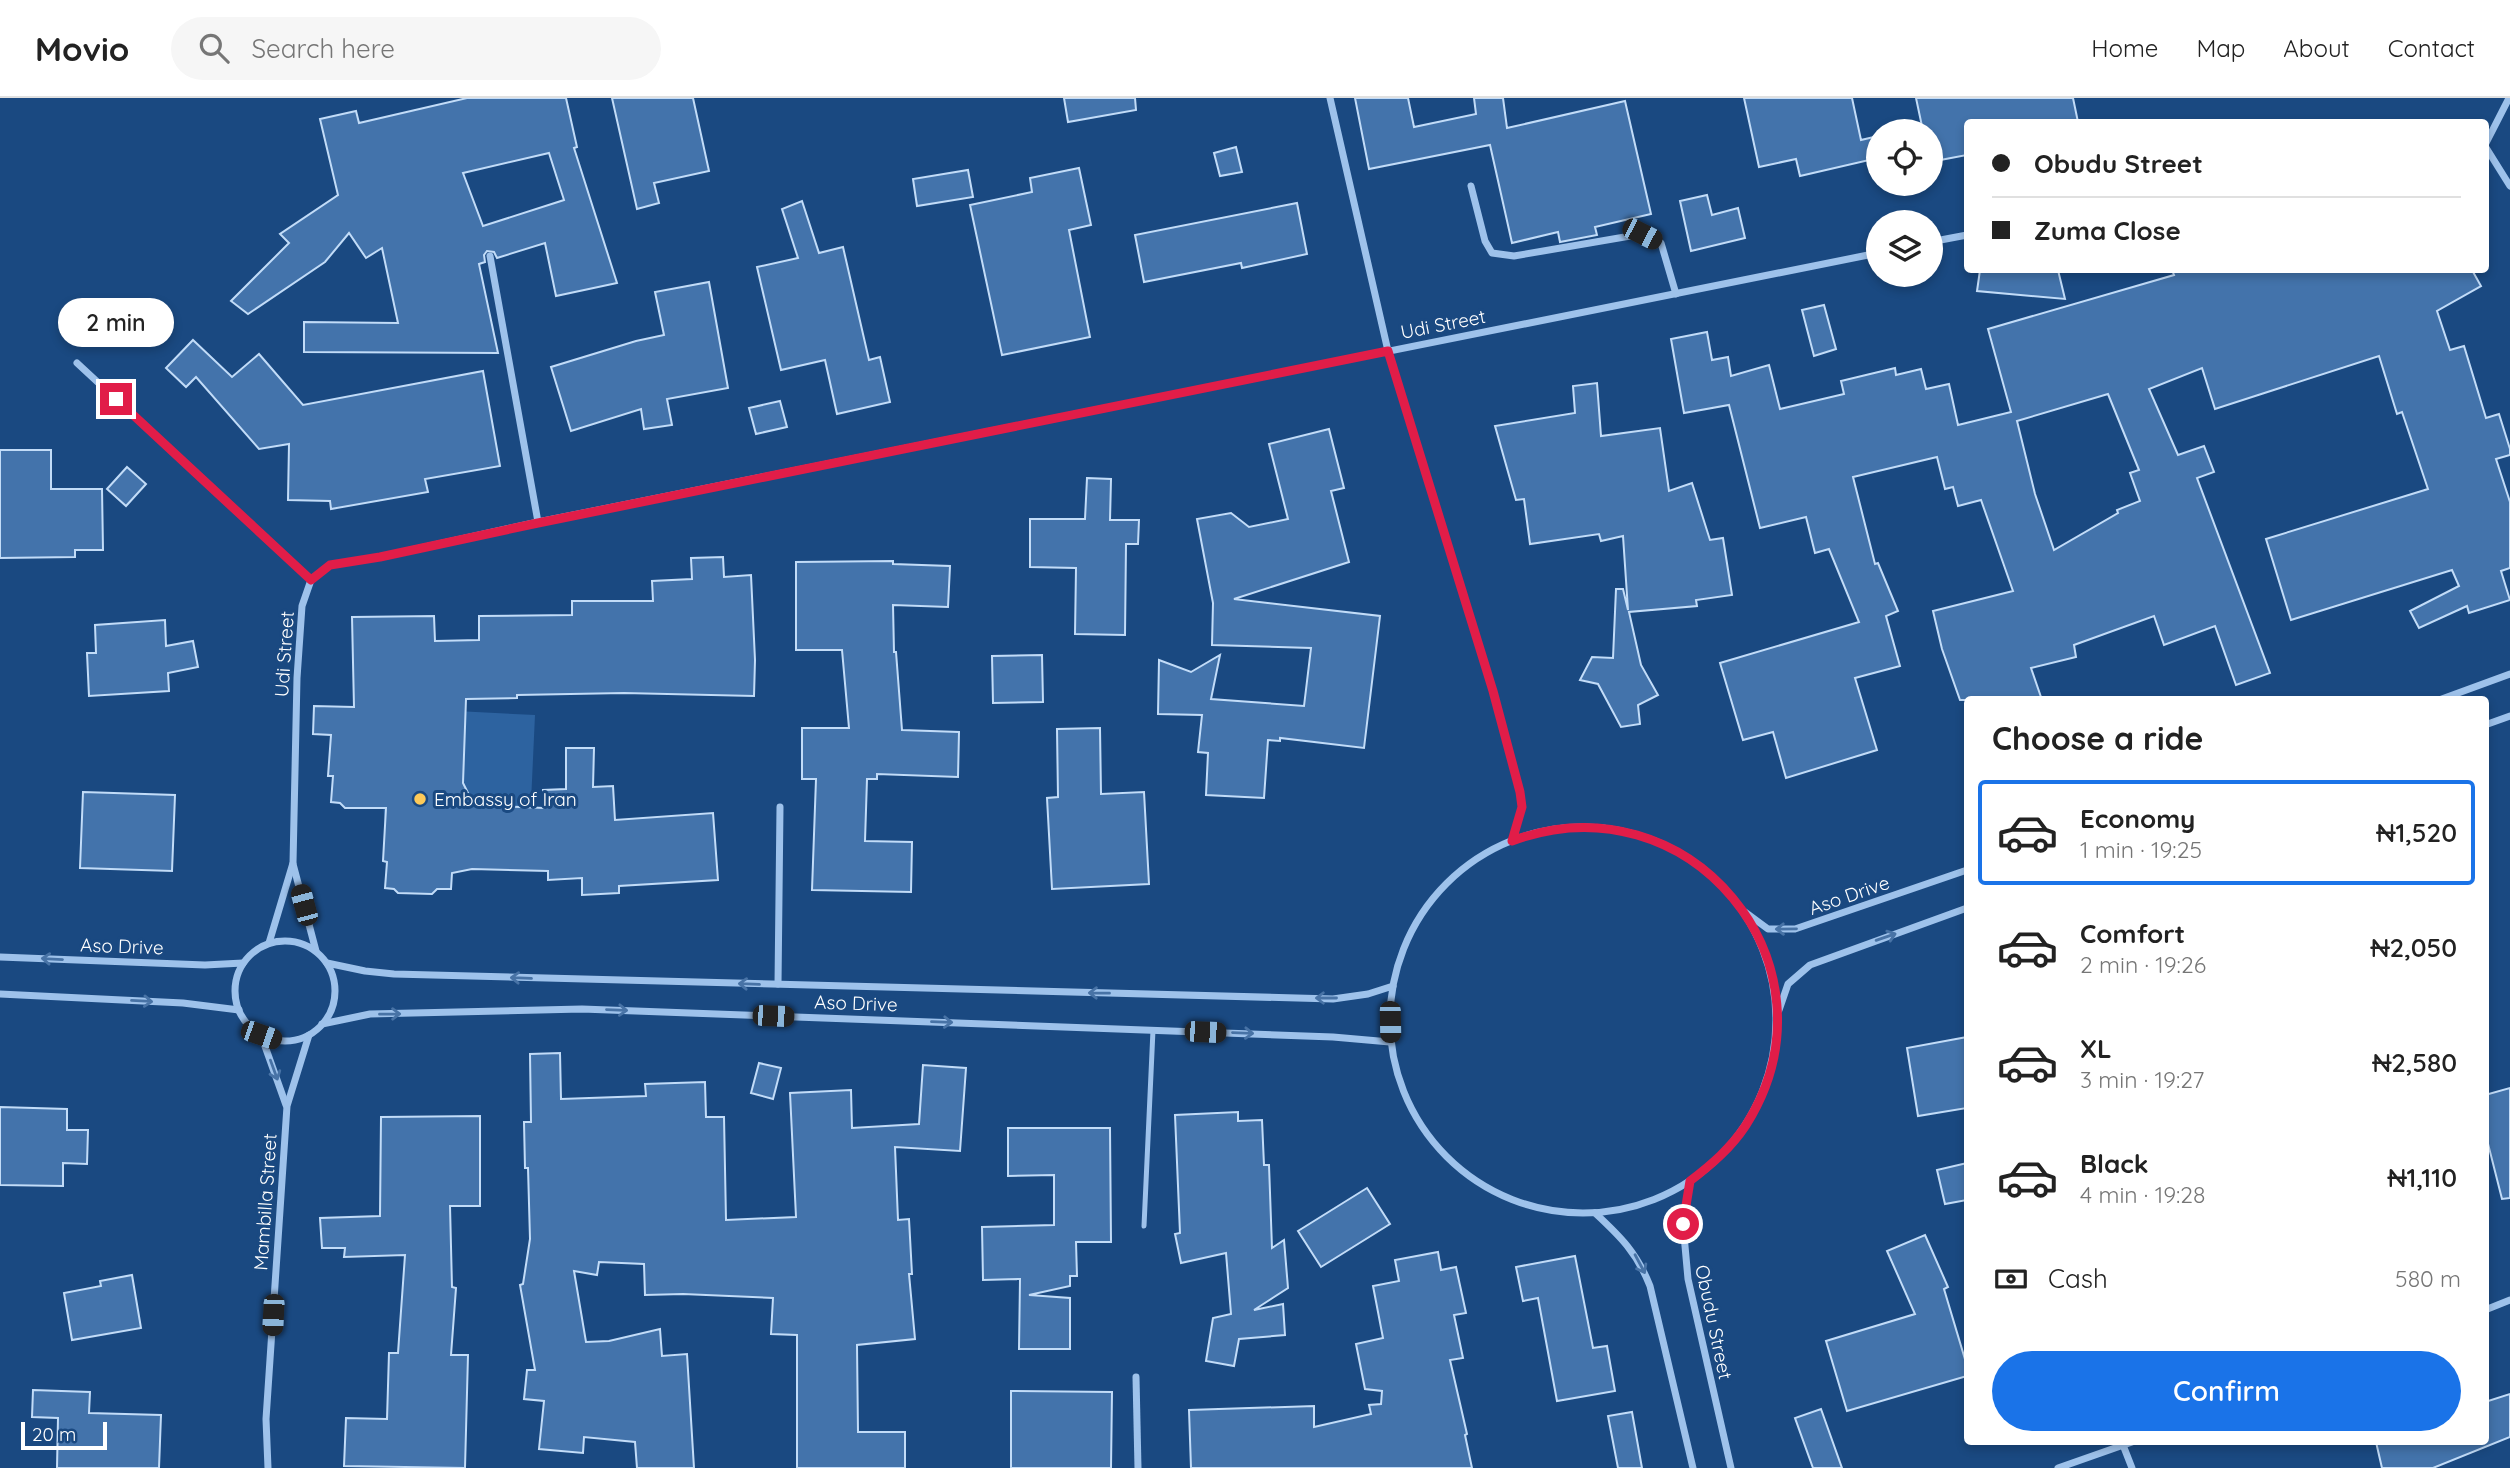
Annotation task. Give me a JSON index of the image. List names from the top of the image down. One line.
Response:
{"streets":{"street":["Udi Street","Aso Drive","Mambilla Street","Obudu Street"]},"places":["Embassy of Iran"],"scale_bar":"20 m","page":{"header":"Movio","search":"Search here","nav":["Home","Map","About","Contact"],"banner":["Obudu Street","Zuma Close"],"bubble":"2 min","heading":"Choose a ride","list":[{"name":"Economy","note":"1 min · 19:25","value":"₦1,520"},{"name":"Comfort","note":"2 min · 19:26","value":"₦2,050"},{"name":"XL","note":"3 min · 19:27","value":"₦2,580"},{"name":"Black","note":"4 min · 19:28","value":"₦1,110"}],"pay":["Cash","580 m"],"buttons":"Confirm","scale":"20 m"}}
